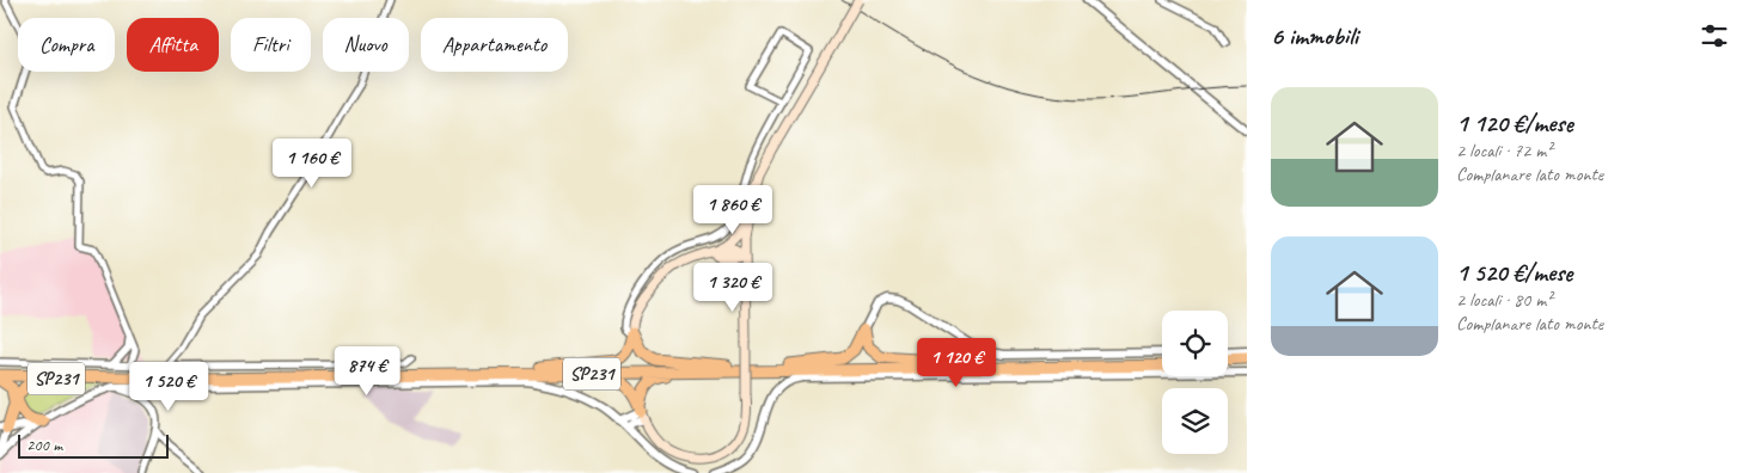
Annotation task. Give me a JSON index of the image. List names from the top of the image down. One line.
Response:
{"streets":{"highway":["SP231"]},"scale_bar":"200 m","page":{"heading":"6 immobili","chip":["Compra","Affitta","Filtri","Nuovo","Appartamento"],"list":[{"name":"1 120 €/mese","note":"2 locali · 72 m² · Complanare lato monte"},{"name":"1 520 €/mese","note":"2 locali · 80 m² · Complanare lato monte"}],"price":["1 160 €","1 860 €","1 320 €","1 120 €","874 €","1 520 €"],"scale":"200 m"}}
